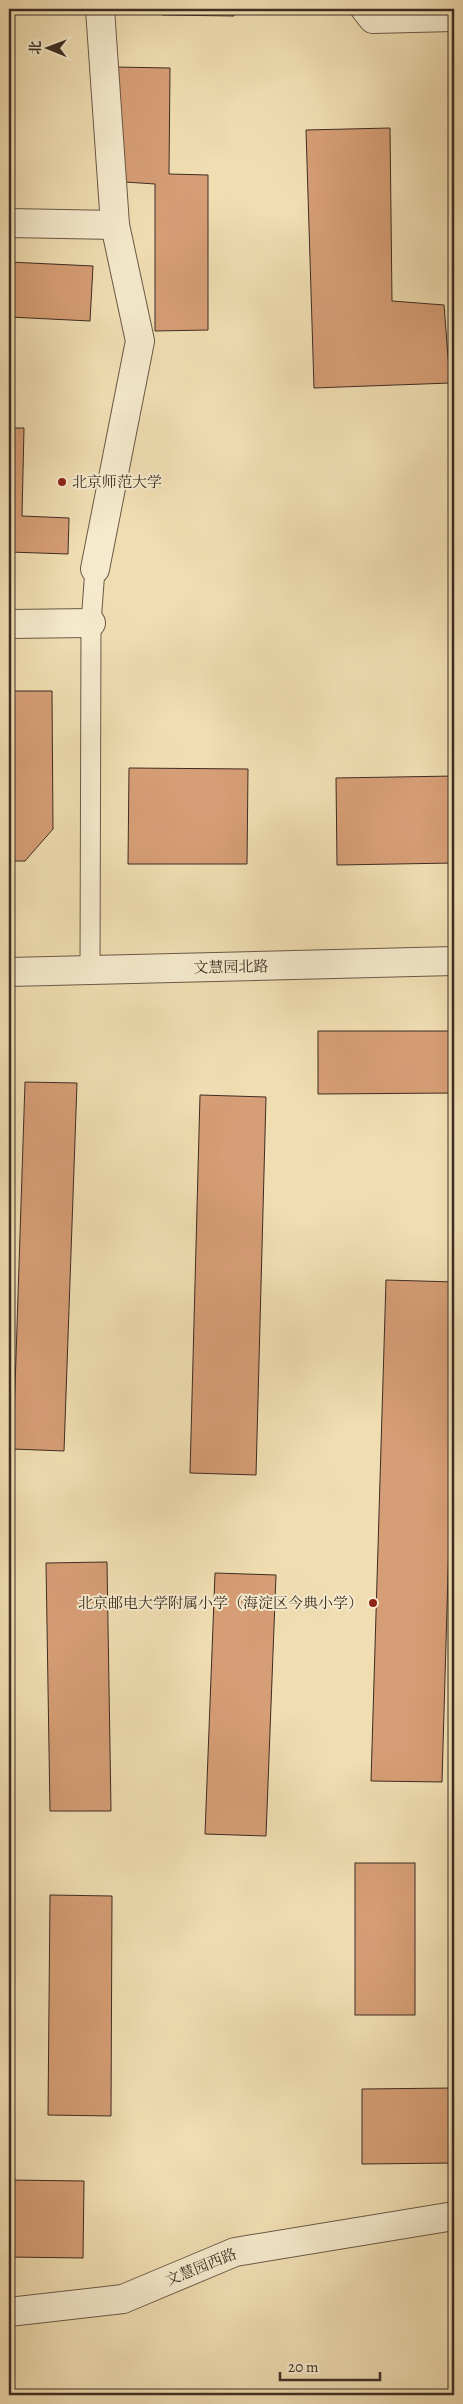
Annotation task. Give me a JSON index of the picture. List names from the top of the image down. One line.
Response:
{"streets":{"street":["文慧园北路","文慧园西路"]},"places":["北京师范大学","北京邮电大学附属小学（海淀区今典小学）"],"scale_bar":"20 m","north":"left"}
